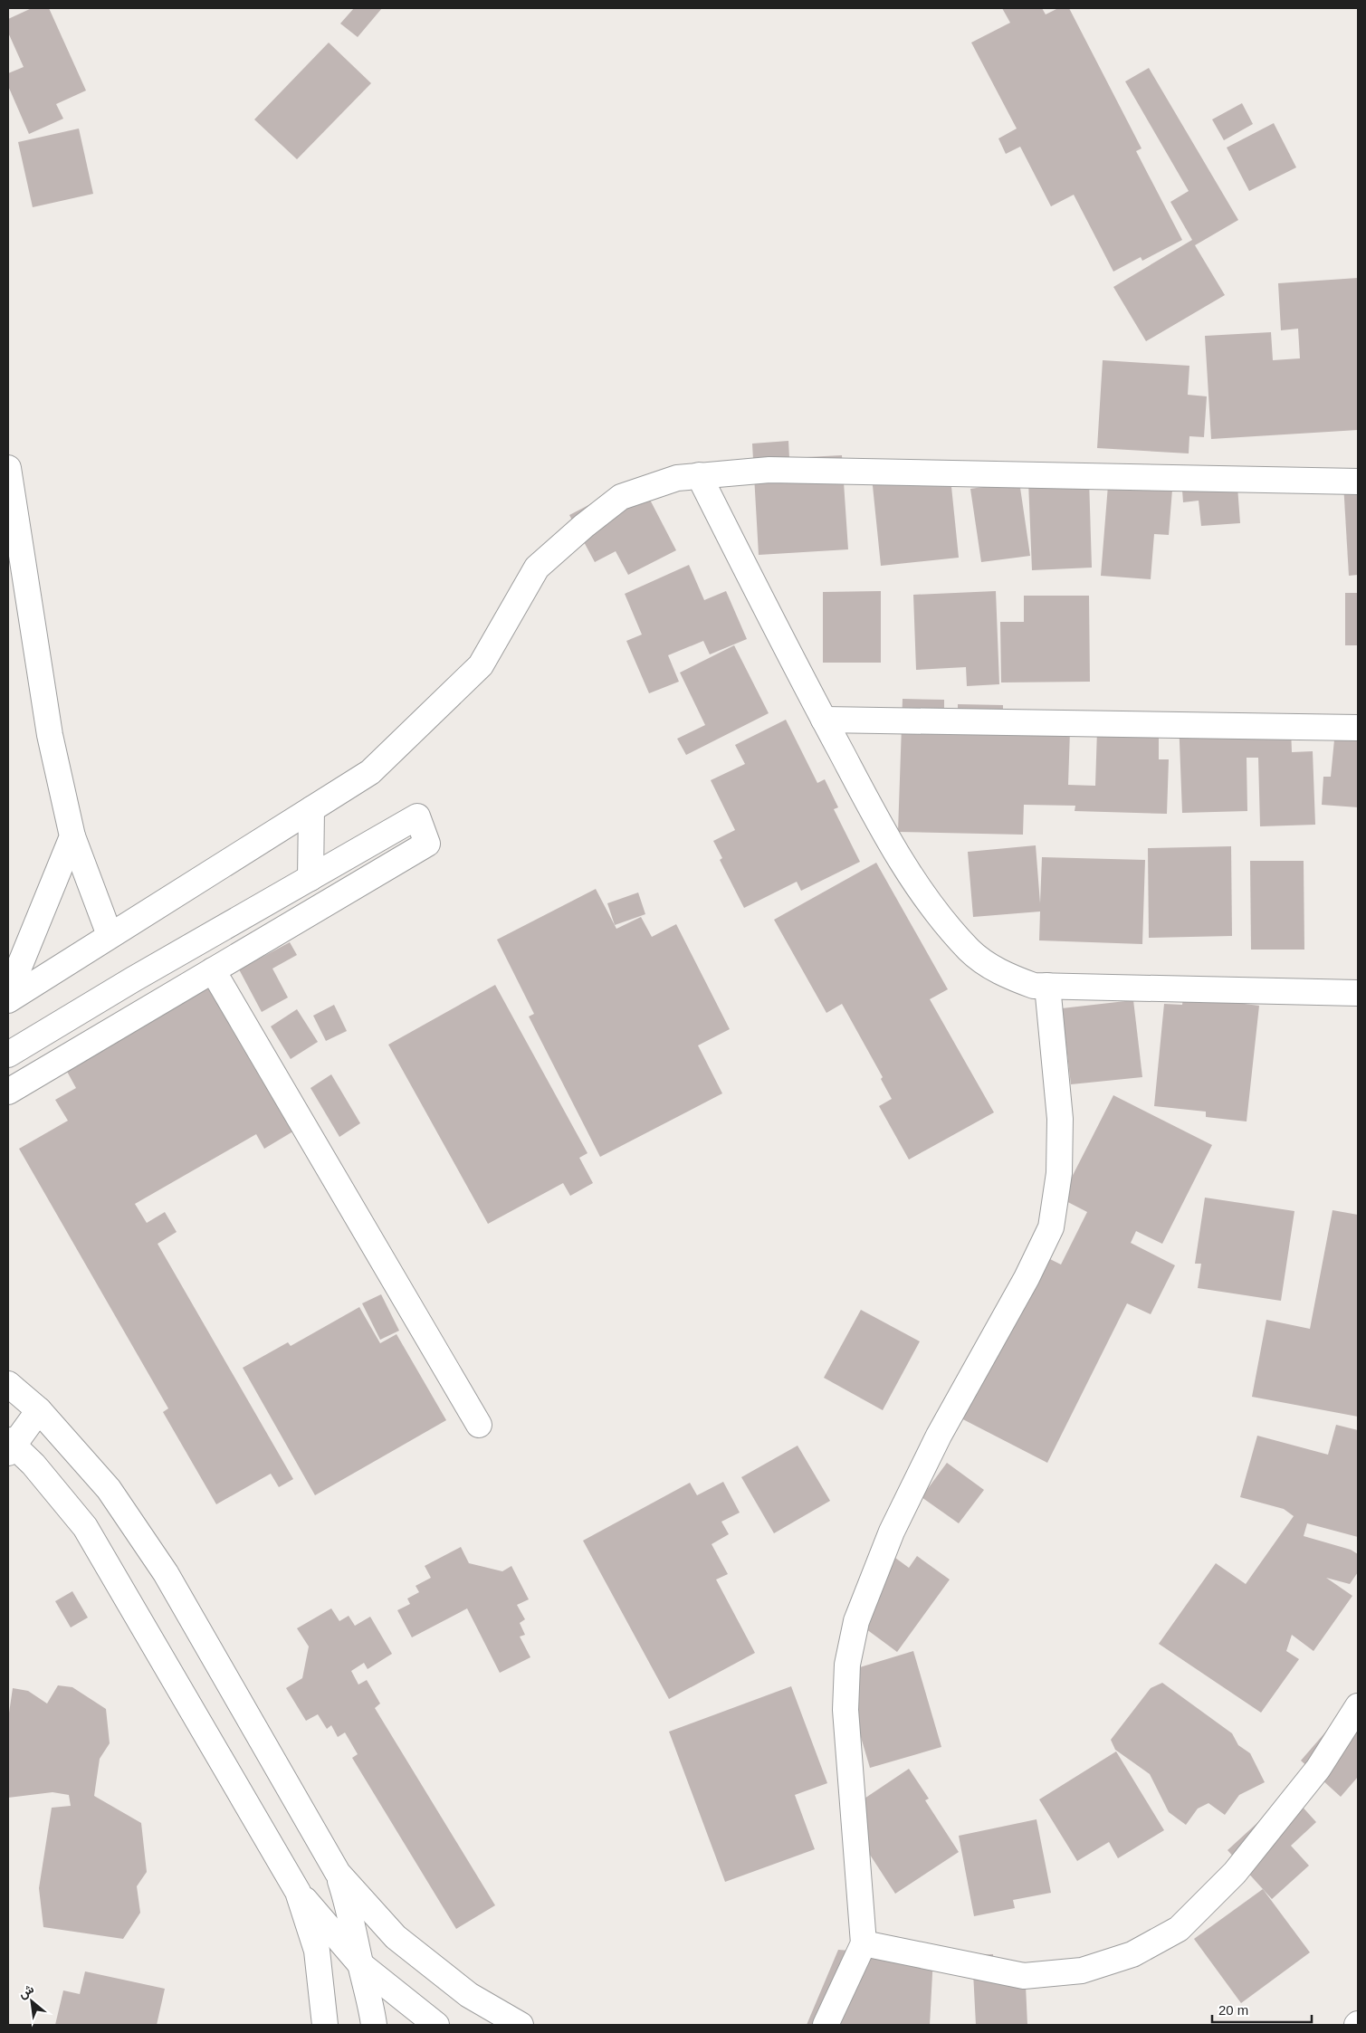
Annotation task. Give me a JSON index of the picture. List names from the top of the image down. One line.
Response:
{"scale_bar":"20 m","north":"top left"}
